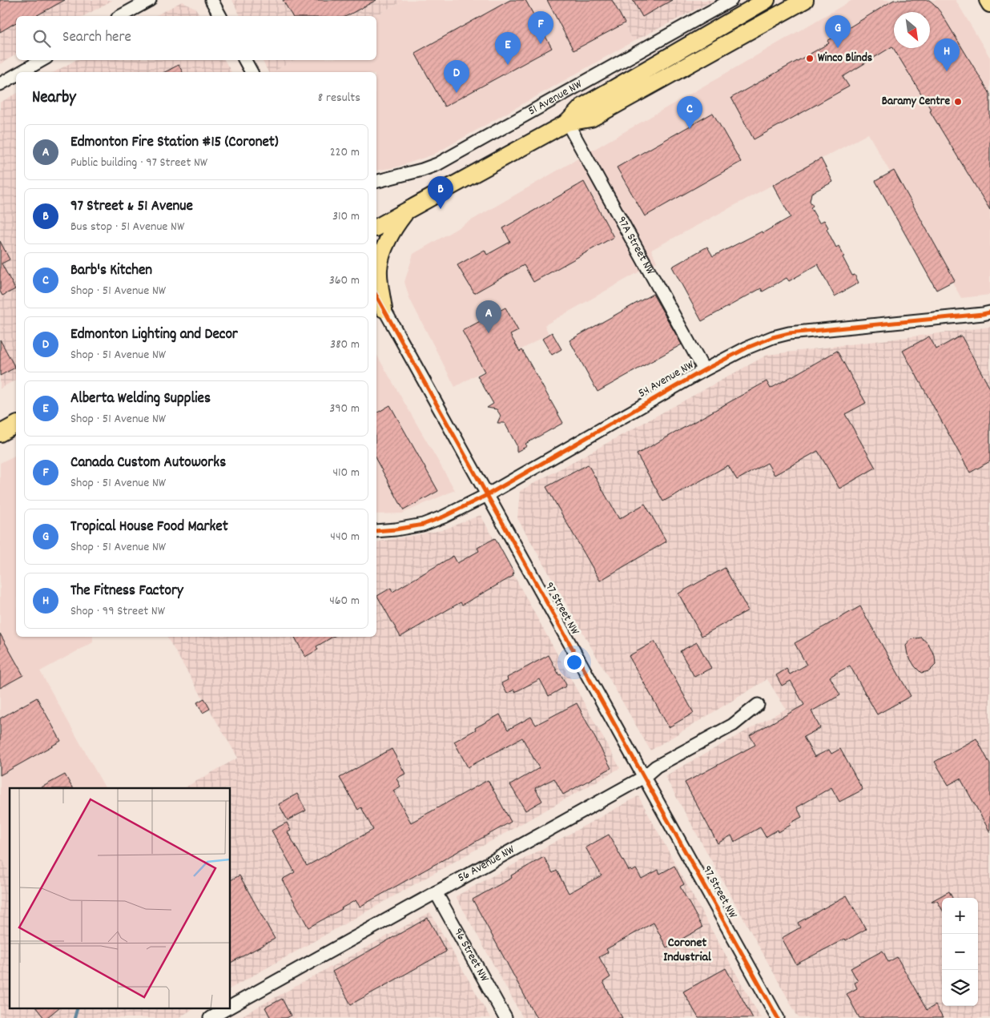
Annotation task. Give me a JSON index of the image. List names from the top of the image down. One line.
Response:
{"streets":{"main road":["51 Avenue NW"],"street":["97A Street NW","54 Avenue NW","97 Street NW","56 Avenue NW","96 Street NW"]},"crossings":[["51 Avenue NW","97A Street NW"],["97A Street NW","54 Avenue NW"],["54 Avenue NW","97 Street NW"],["97 Street NW","56 Avenue NW"],["56 Avenue NW","96 Street NW"]],"districts":["Coronet Industrial"],"places":["Winco Blinds","Baramy Centre"],"north":"bottom right","page":{"pins":["F","G","E","H","D","C","B","A"],"search":"Search here","heading":["Nearby","8 results"],"list":[{"mark":"A","name":"Edmonton Fire Station #15 (Coronet)","note":"Public building · 97 Street NW","value":"220 m"},{"mark":"B","name":"97 Street & 51 Avenue","note":"Bus stop · 51 Avenue NW","value":"310 m"},{"mark":"C","name":"Barb's Kitchen","note":"Shop · 51 Avenue NW","value":"360 m"},{"mark":"D","name":"Edmonton Lighting and Decor","note":"Shop · 51 Avenue NW","value":"380 m"},{"mark":"E","name":"Alberta Welding Supplies","note":"Shop · 51 Avenue NW","value":"390 m"},{"mark":"F","name":"Canada Custom Autoworks","note":"Shop · 51 Avenue NW","value":"410 m"},{"mark":"G","name":"Tropical House Food Market","note":"Shop · 51 Avenue NW","value":"440 m"},{"mark":"H","name":"The Fitness Factory","note":"Shop · 99 Street NW","value":"460 m"}],"map_buttons":["+","−"]}}
